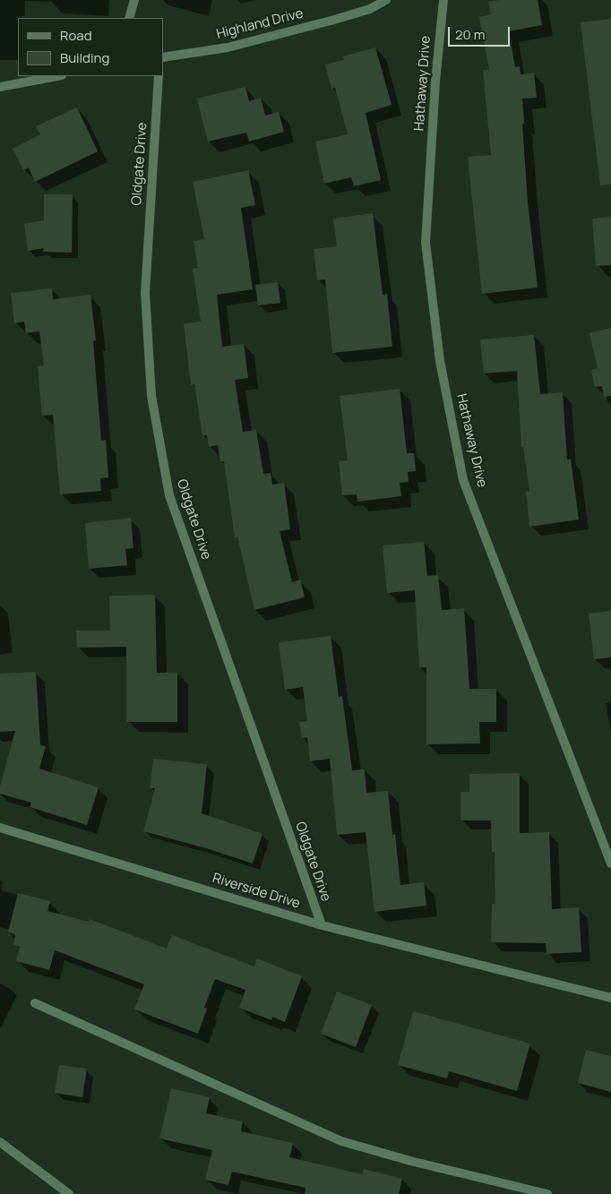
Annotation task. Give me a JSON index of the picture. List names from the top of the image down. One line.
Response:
{"streets":{"street":["Highland Drive","Hathaway Drive","Oldgate Drive","Riverside Drive"]},"crossings":[["Oldgate Drive","Riverside Drive"]],"legend":["Road","Building"],"scale_bar":"20 m"}
